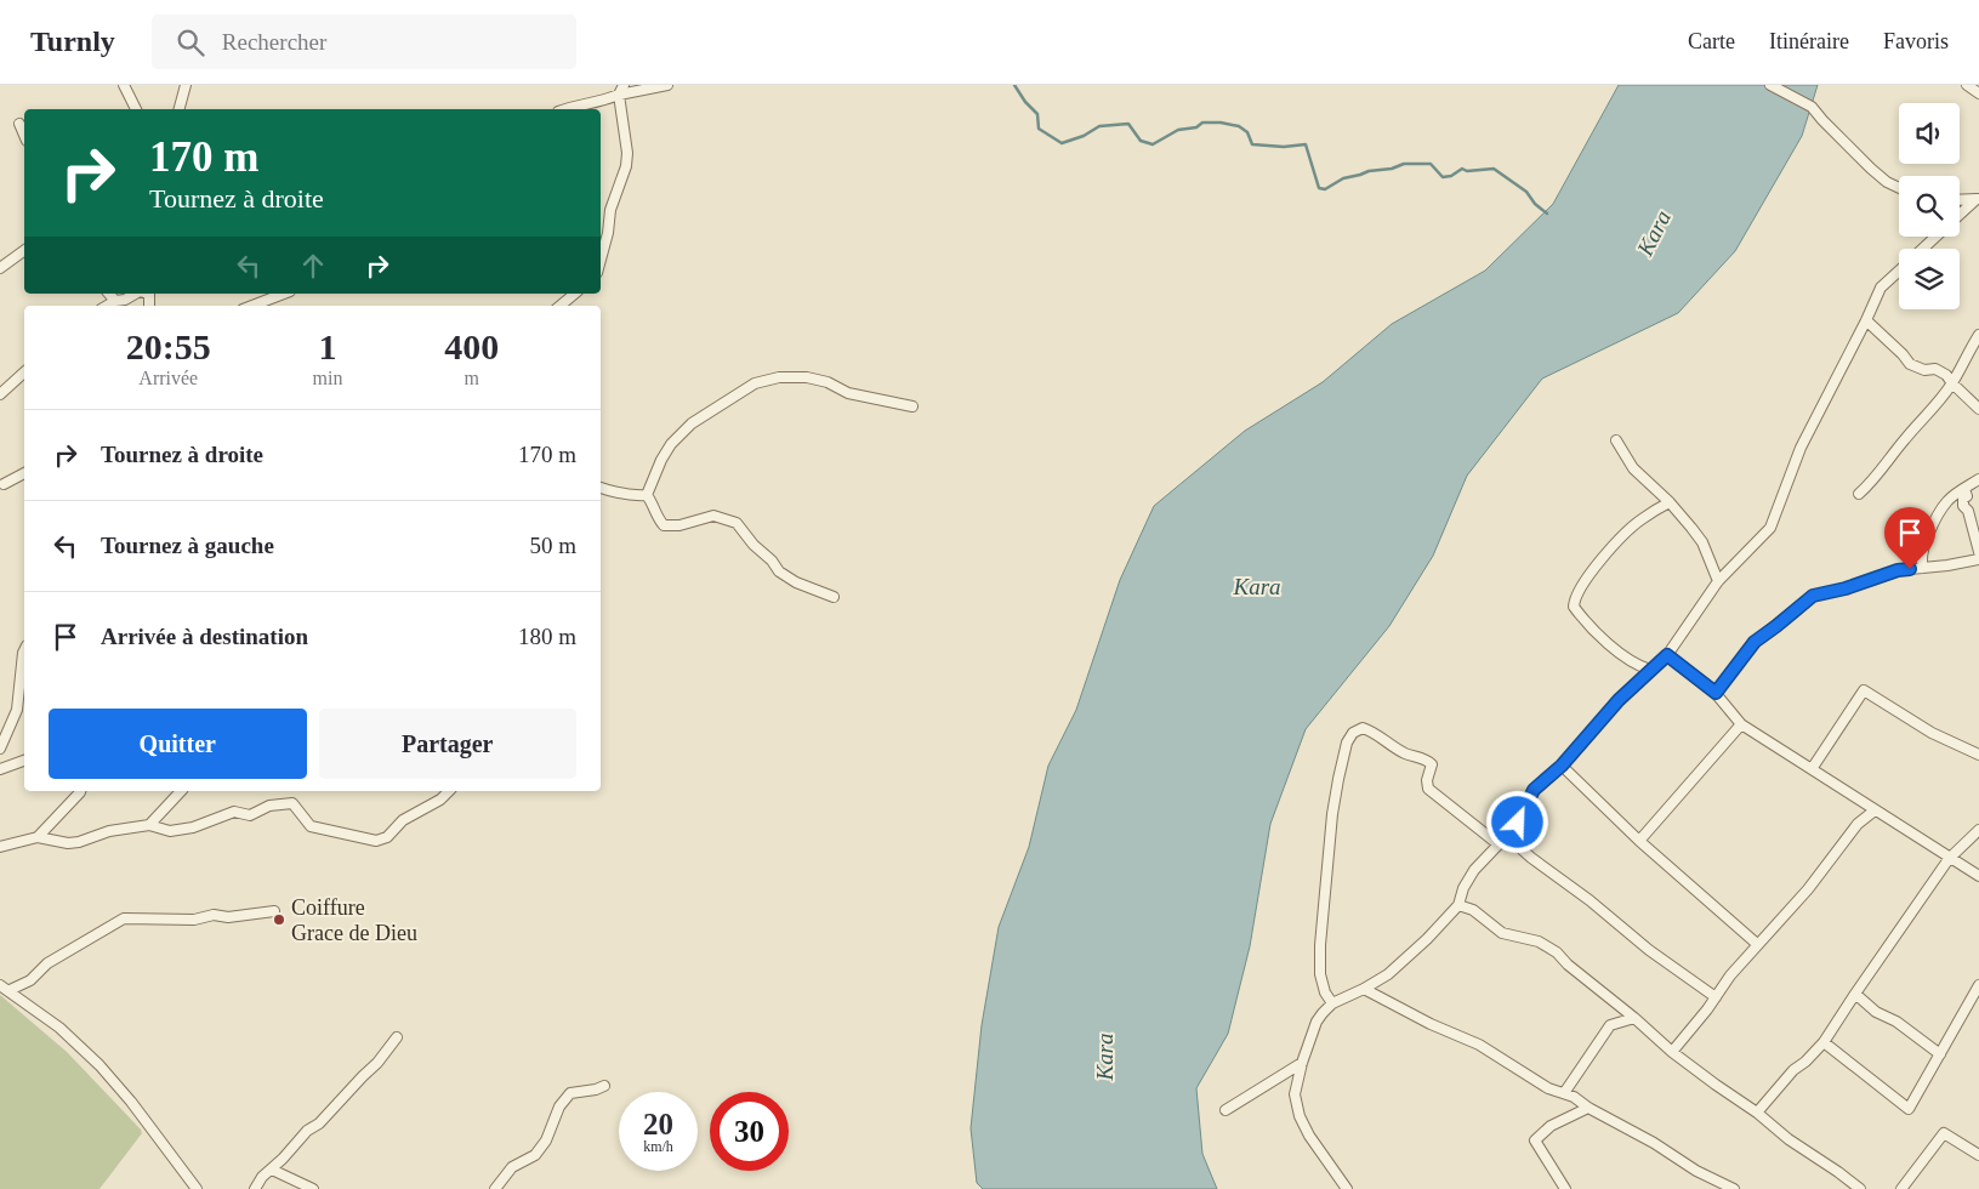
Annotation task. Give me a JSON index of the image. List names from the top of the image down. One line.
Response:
{"water":["Kara"],"places":["Coiffure Grace de Dieu"],"page":{"header":"Turnly","search":"Rechercher","nav":["Carte","Itinéraire","Favoris"],"turn":["170 m","Tournez à droite"],"eta":["20:55","Arrivée","1","min","400","m"],"list":[{"name":"Tournez à droite","value":"170 m"},{"name":"Tournez à gauche","value":"50 m"},{"name":"Arrivée à destination","value":"180 m"}],"buttons":["Quitter","Partager"],"speed":"20 km/h","limit":"30"}}
